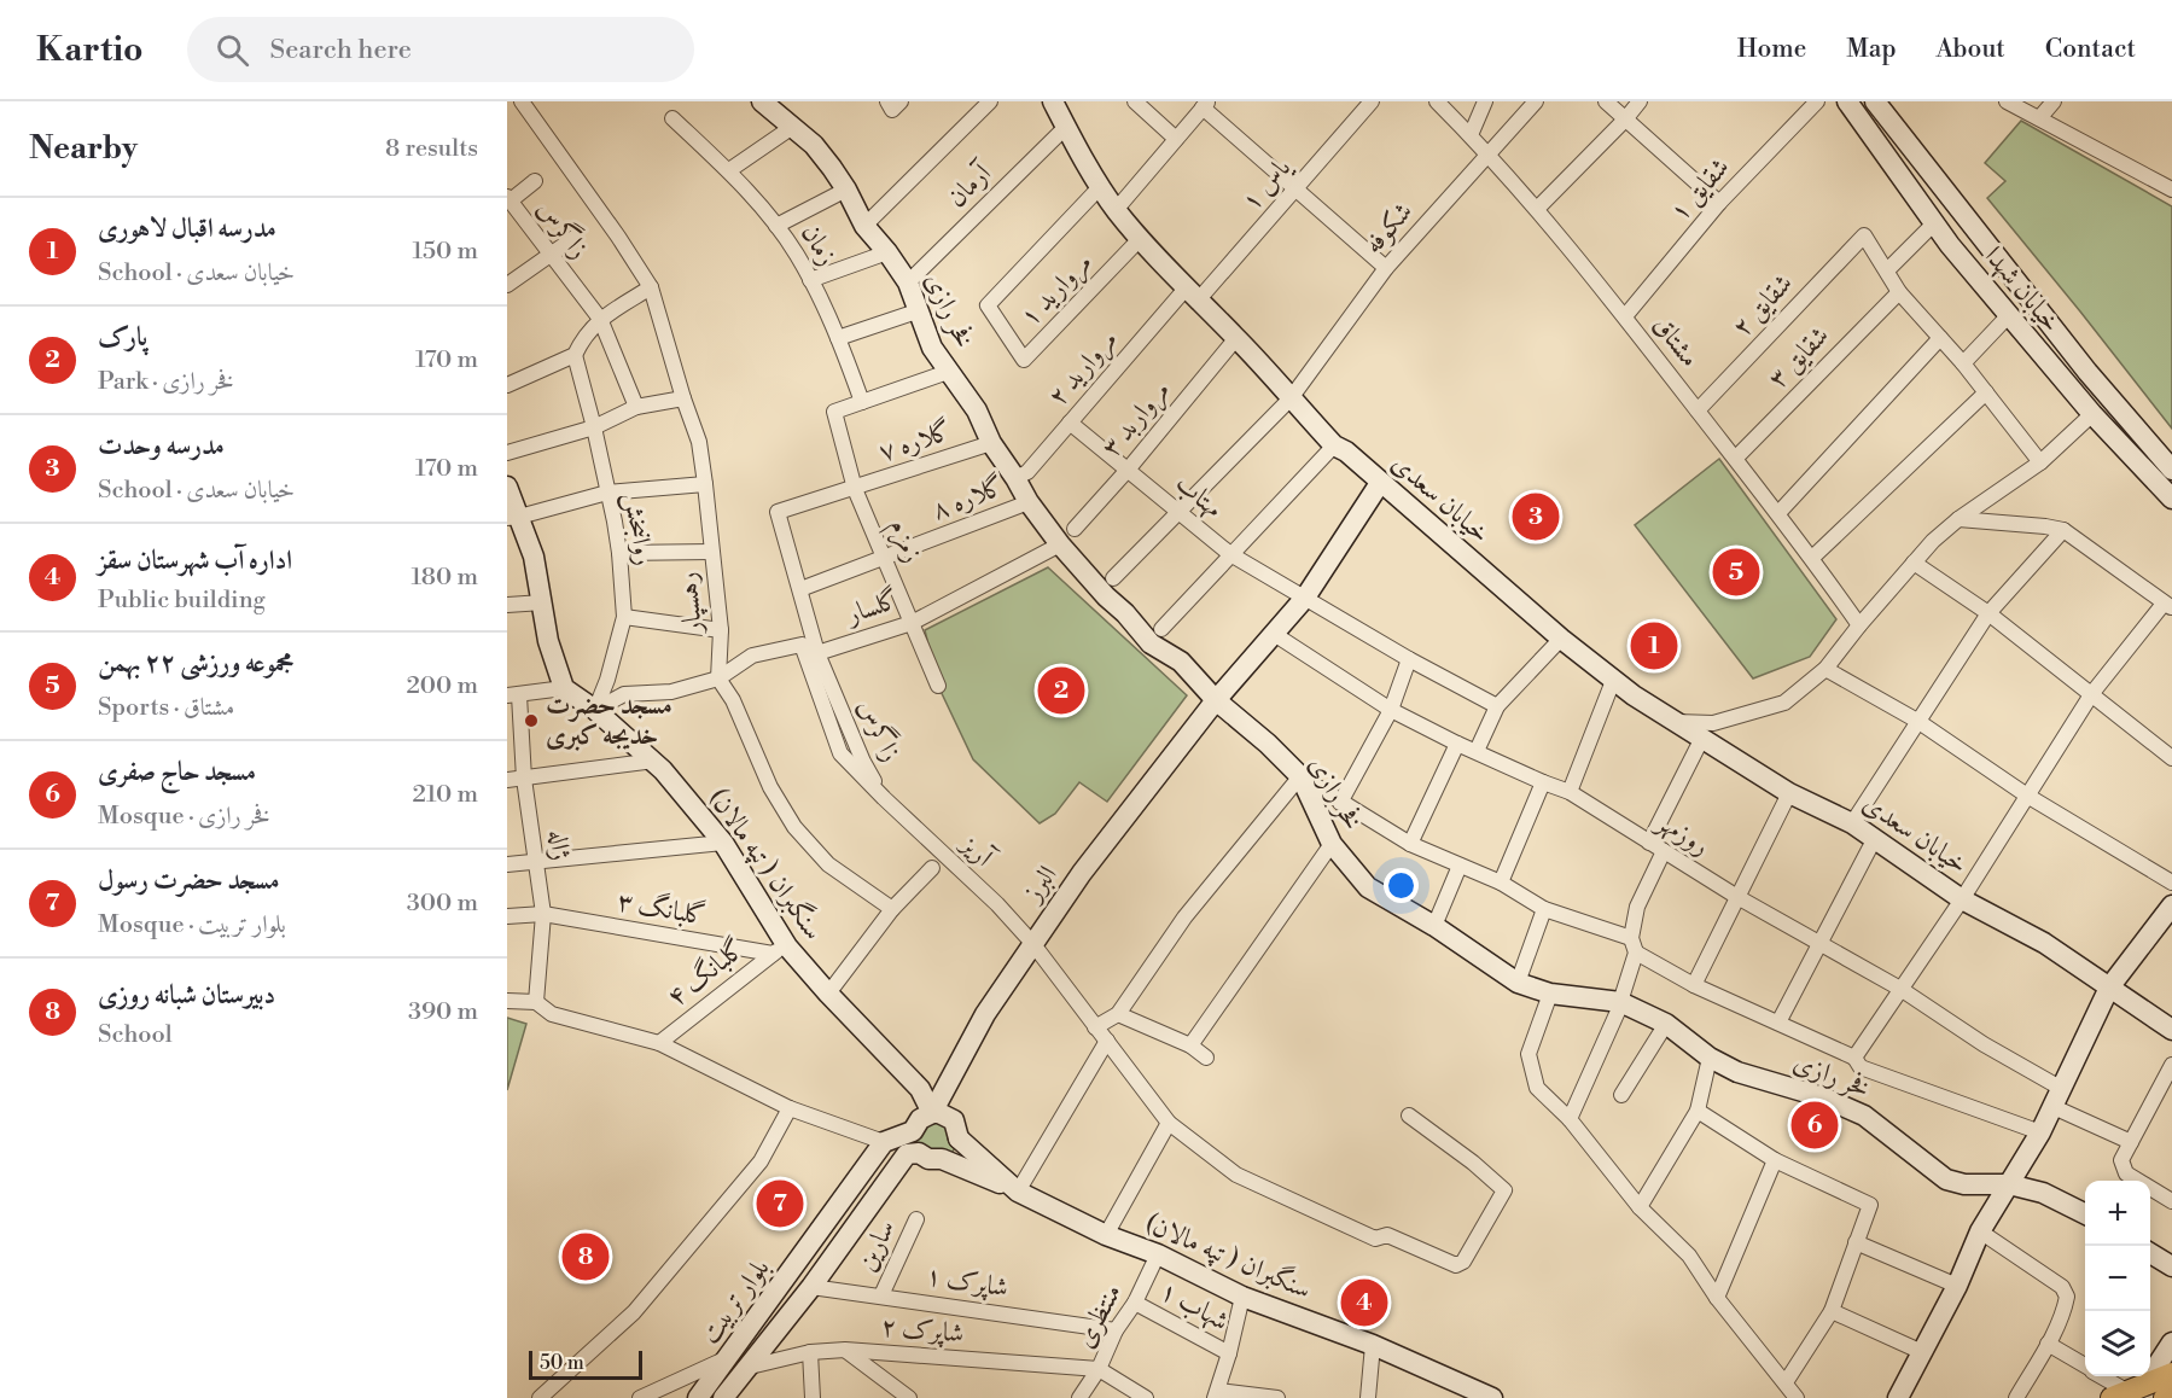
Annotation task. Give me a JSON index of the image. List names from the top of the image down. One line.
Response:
{"streets":{"main road":["خیابان شهدا","فخر رازی","خیابان سعدی","سنگبران ( تپه مالان)","البرز","بلوار تربیت"],"street":["یاس ۱","آرمان","شقایق ۱","شکوفه","زاگرس","زمان","مروارید ۱","شقایق ۲","مشتاق","شقایق ۳","مروارید ۲","مرواربد ۳","گلاره ۷","مهتاب","گلاره ۸","روانبخش","زمزم","رهسپار","گلسار","روزمهر","ژاله","آریز","گلبانگ ۳","گلبانگ ۴","سارین","شاپرک ۱","شهاب ۱","منتظری","شاپرک ۲"]},"crossings":[["یاس ۱","مروارید ۲"],["یاس ۱","خیابان سعدی"],["آرمان","فخر رازی"],["آرمان","خیابان سعدی"],["شقایق ۱","مشتاق"],["شکوفه","مشتاق"],["شکوفه","مهتاب"],["شکوفه","خیابان سعدی"],["زاگرس","گلاره ۷"],["زاگرس","گلاره ۸"],["زاگرس","رهسپار"],["زاگرس","گلسار"],["زاگرس","آریز"],["زمان","زمزم"],["مروارید ۱","خیابان سعدی"],["شقایق ۲","مشتاق"],["فخر رازی","مروارید ۲"],["فخر رازی","مرواربد ۳"],["فخر رازی","گلاره ۷"],["فخر رازی","گلاره ۸"],["فخر رازی","گلسار"],["فخر رازی","البرز"],["مشتاق","شقایق ۳"],["مروارید ۲","مهتاب"],["مروارید ۲","خیابان سعدی"],["مرواربد ۳","مهتاب"],["مرواربد ۳","خیابان سعدی"],["مرواربد ۳","گلسار"],["گلاره ۷","زمزم"],["مهتاب","البرز"],["گلاره ۸","زمزم"],["خیابان سعدی","البرز"],["روانبخش","سنگبران ( تپه مالان)"],["زمزم","گلسار"],["روزمهر","البرز"],["ژاله","گلبانگ ۳"],["آریز","البرز"],["سنگبران ( تپه مالان)","البرز"],["سنگبران ( تپه مالان)","گلبانگ ۳"],["سنگبران ( تپه مالان)","گلبانگ ۴"],["سنگبران ( تپه مالان)","بلوار تربیت"],["سنگبران ( تپه مالان)","منتظری"],["البرز","بلوار تربیت"],["گلبانگ ۳","گلبانگ ۴"],["سارین","شاپرک ۱"],["شاپرک ۱","بلوار تربیت"],["شاپرک ۱","منتظری"],["بلوار تربیت","شاپرک ۲"],["شهاب ۱","منتظری"],["منتظری","شاپرک ۲"]],"places":["مسجد حضرت خدیجه کبری"],"scale_bar":"50 m","page":{"header":"Kartio","search":"Search here","nav":["Home","Map","About","Contact"],"heading":["Nearby","8 results"],"list":[{"mark":"1","name":"مدرسه اقبال لاهوری","note":"School · خیابان سعدی","value":"150 m"},{"mark":"2","name":"پارک","note":"Park · فخر رازی","value":"170 m"},{"mark":"3","name":"مدرسه وحدت","note":"School · خیابان سعدی","value":"170 m"},{"mark":"4","name":"اداره آب شهرستان سقز","note":"Public building","value":"180 m"},{"mark":"5","name":"مجموعه ورزشی ۲۲ بهمن","note":"Sports · مشتاق","value":"200 m"},{"mark":"6","name":"مسجد حاج صفری","note":"Mosque · فخر رازی","value":"210 m"},{"mark":"7","name":"مسجد حضرت رسول","note":"Mosque · بلوار تربیت","value":"300 m"},{"mark":"8","name":"دبیرستان شبانه روزی","note":"School","value":"390 m"}],"pins":["3","5","1","2","6","7","8","4"],"map_buttons":["+","−"],"scale":"50 m"}}
